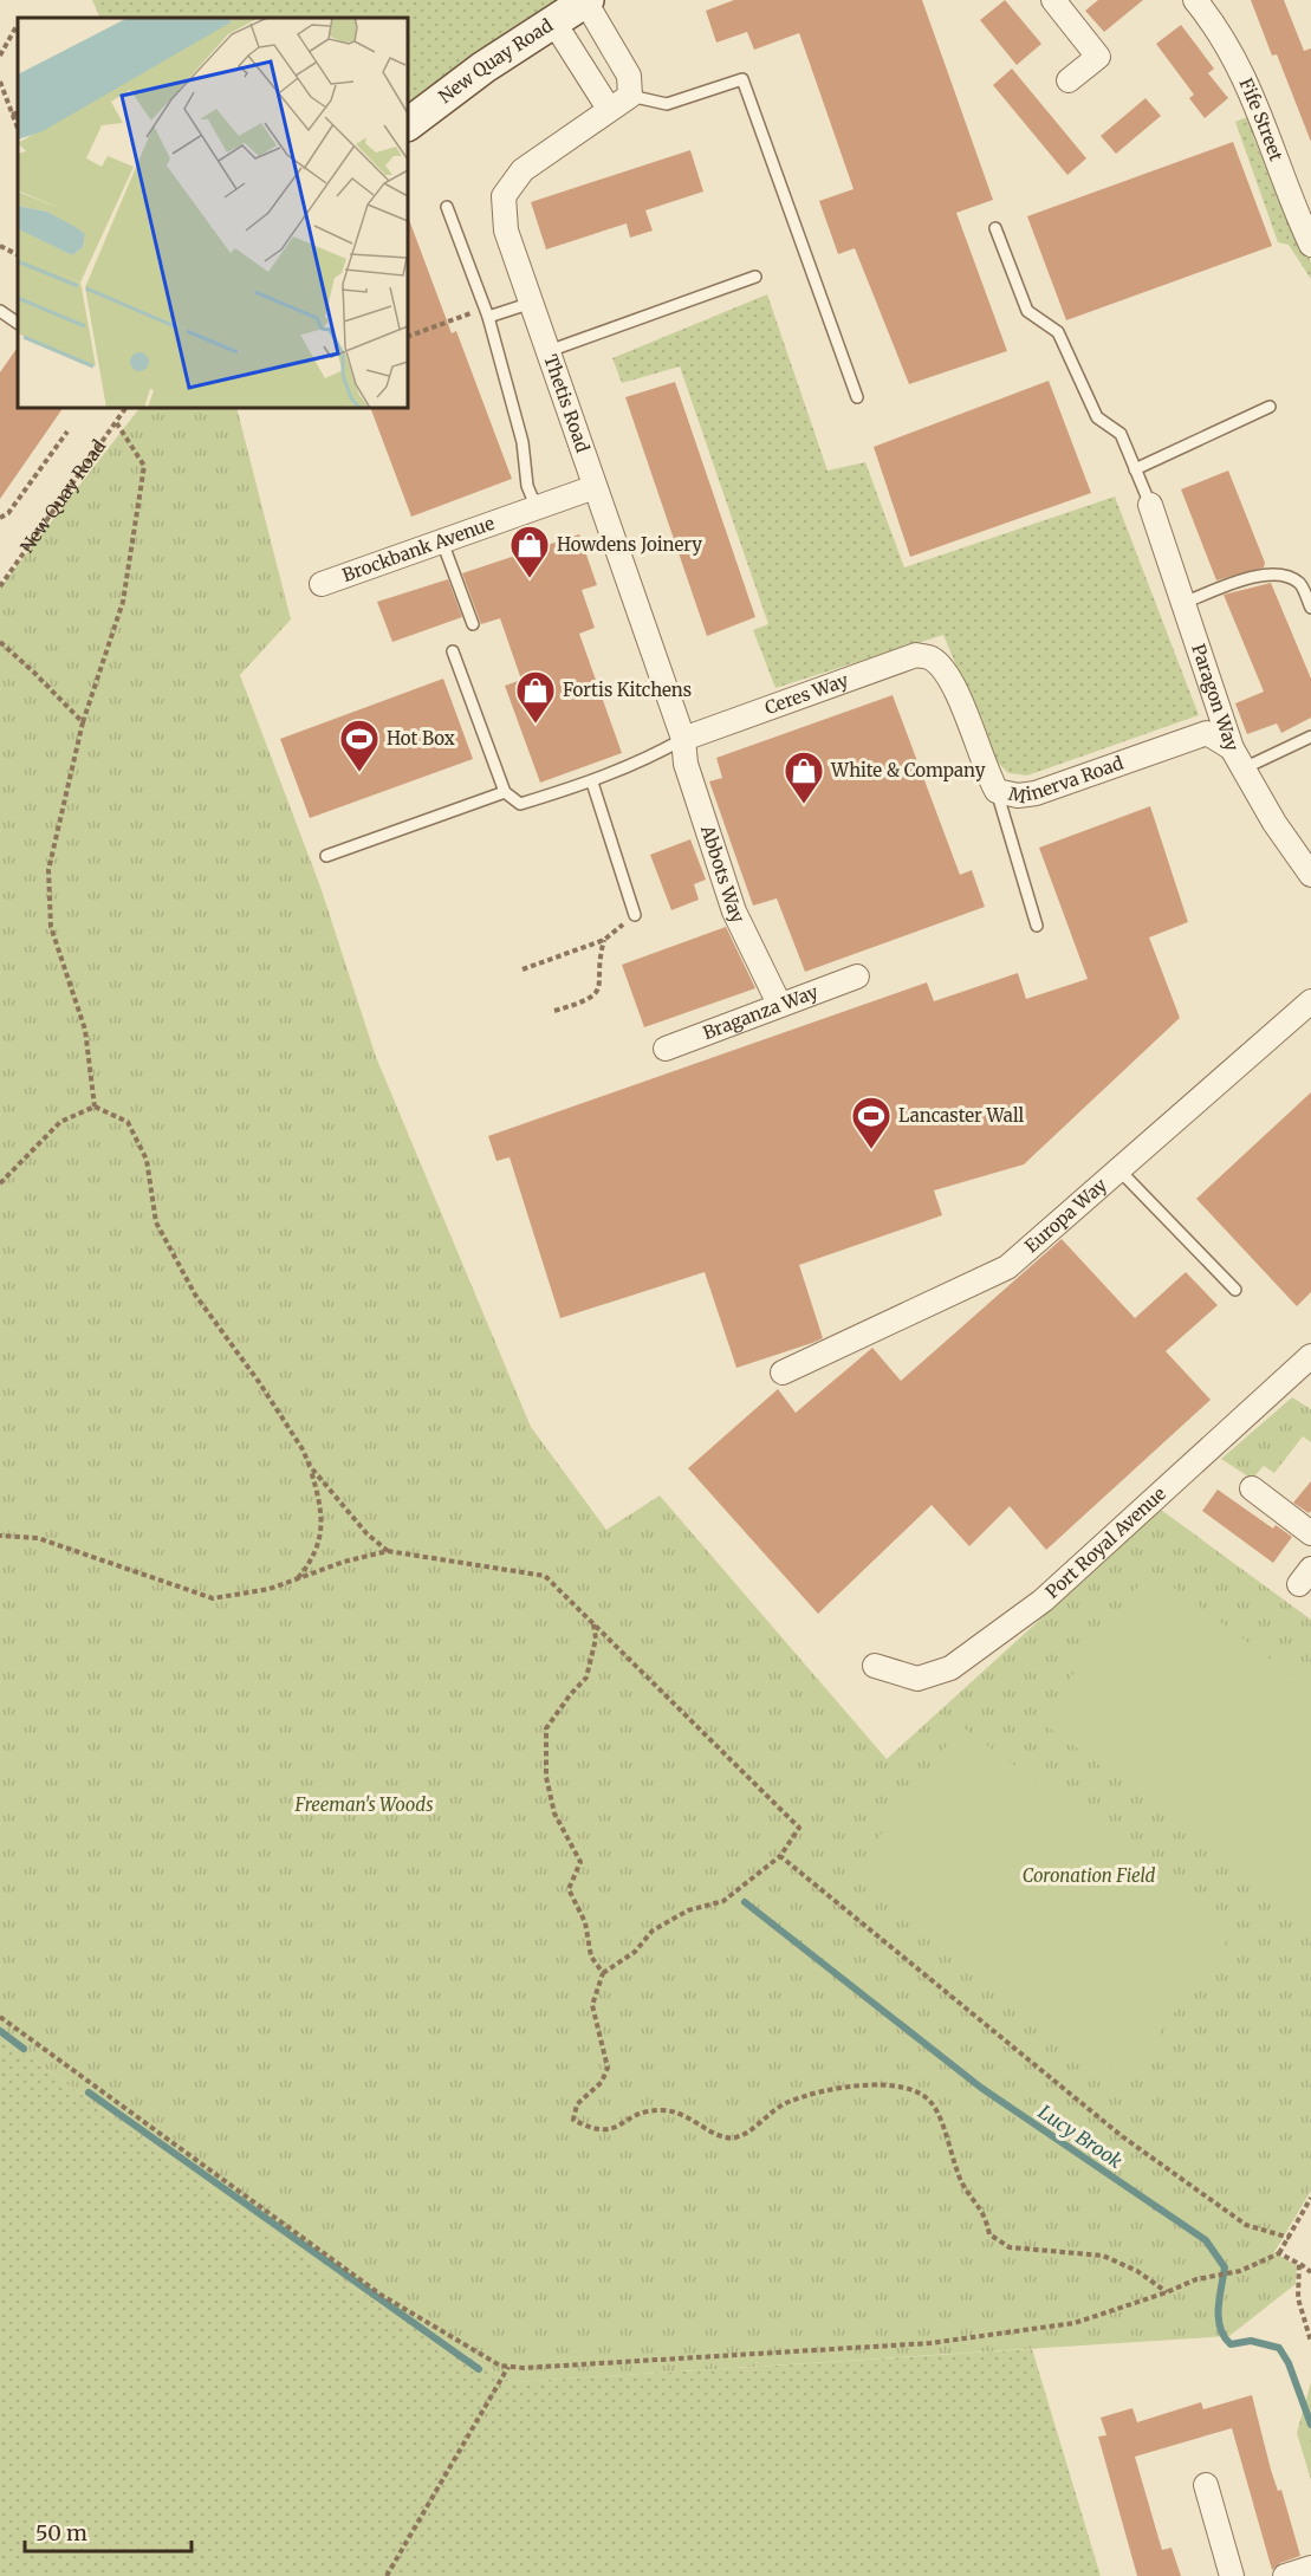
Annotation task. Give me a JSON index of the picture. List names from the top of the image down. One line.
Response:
{"streets":{"street":["New Quay Road","Fife Street","Thetis Road","Brockbank Avenue","Ceres Way","Paragon Way","Minerva Road","Abbots Way","Braganza Way","Europa Way","Port Royal Avenue"]},"crossings":[["Thetis Road","Brockbank Avenue"],["Thetis Road","Ceres Way"],["Thetis Road","Abbots Way"],["Ceres Way","Minerva Road"],["Ceres Way","Abbots Way"],["Paragon Way","Minerva Road"],["Abbots Way","Braganza Way"]],"water":["Lucy Brook"],"parks":["Freeman's Woods","Coronation Field"],"places":{"shop":["Howdens Joinery","Fortis Kitchens","White & Company"],"sports":["Hot Box","Lancaster Wall"]},"scale_bar":"50 m"}
